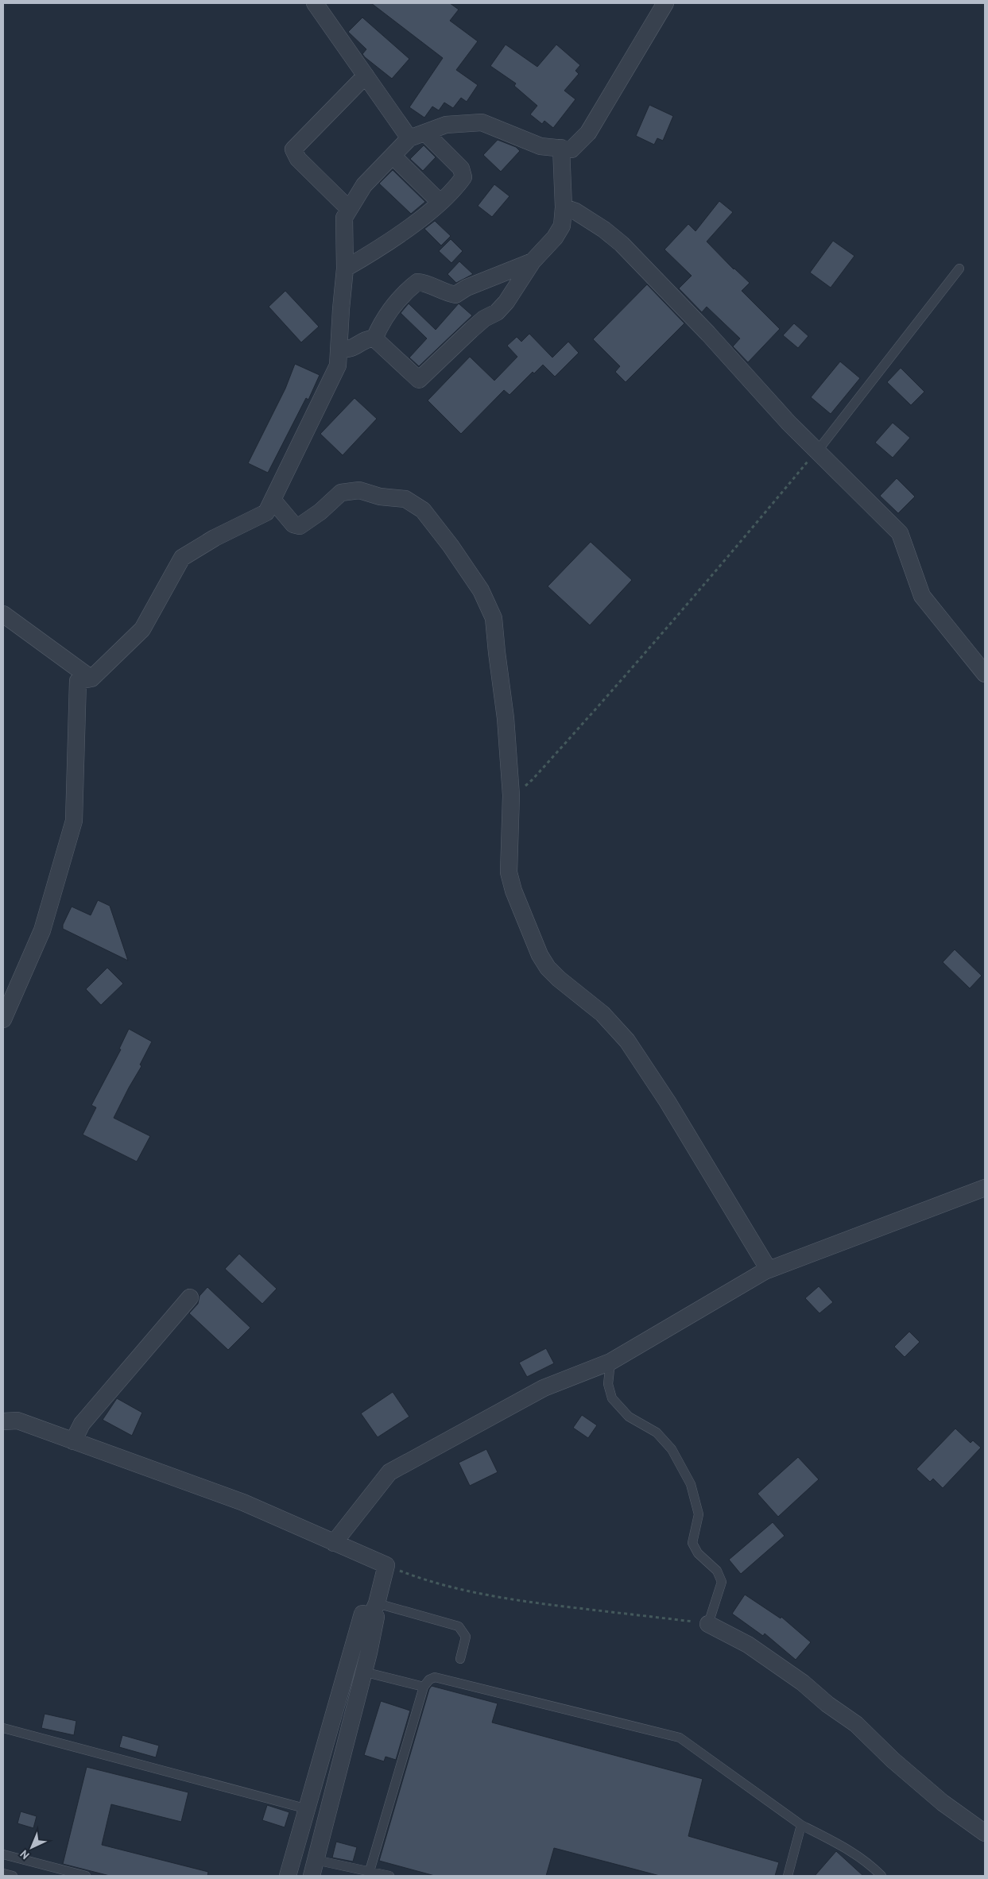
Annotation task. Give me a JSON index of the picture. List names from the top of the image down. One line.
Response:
{"north":"bottom left"}
